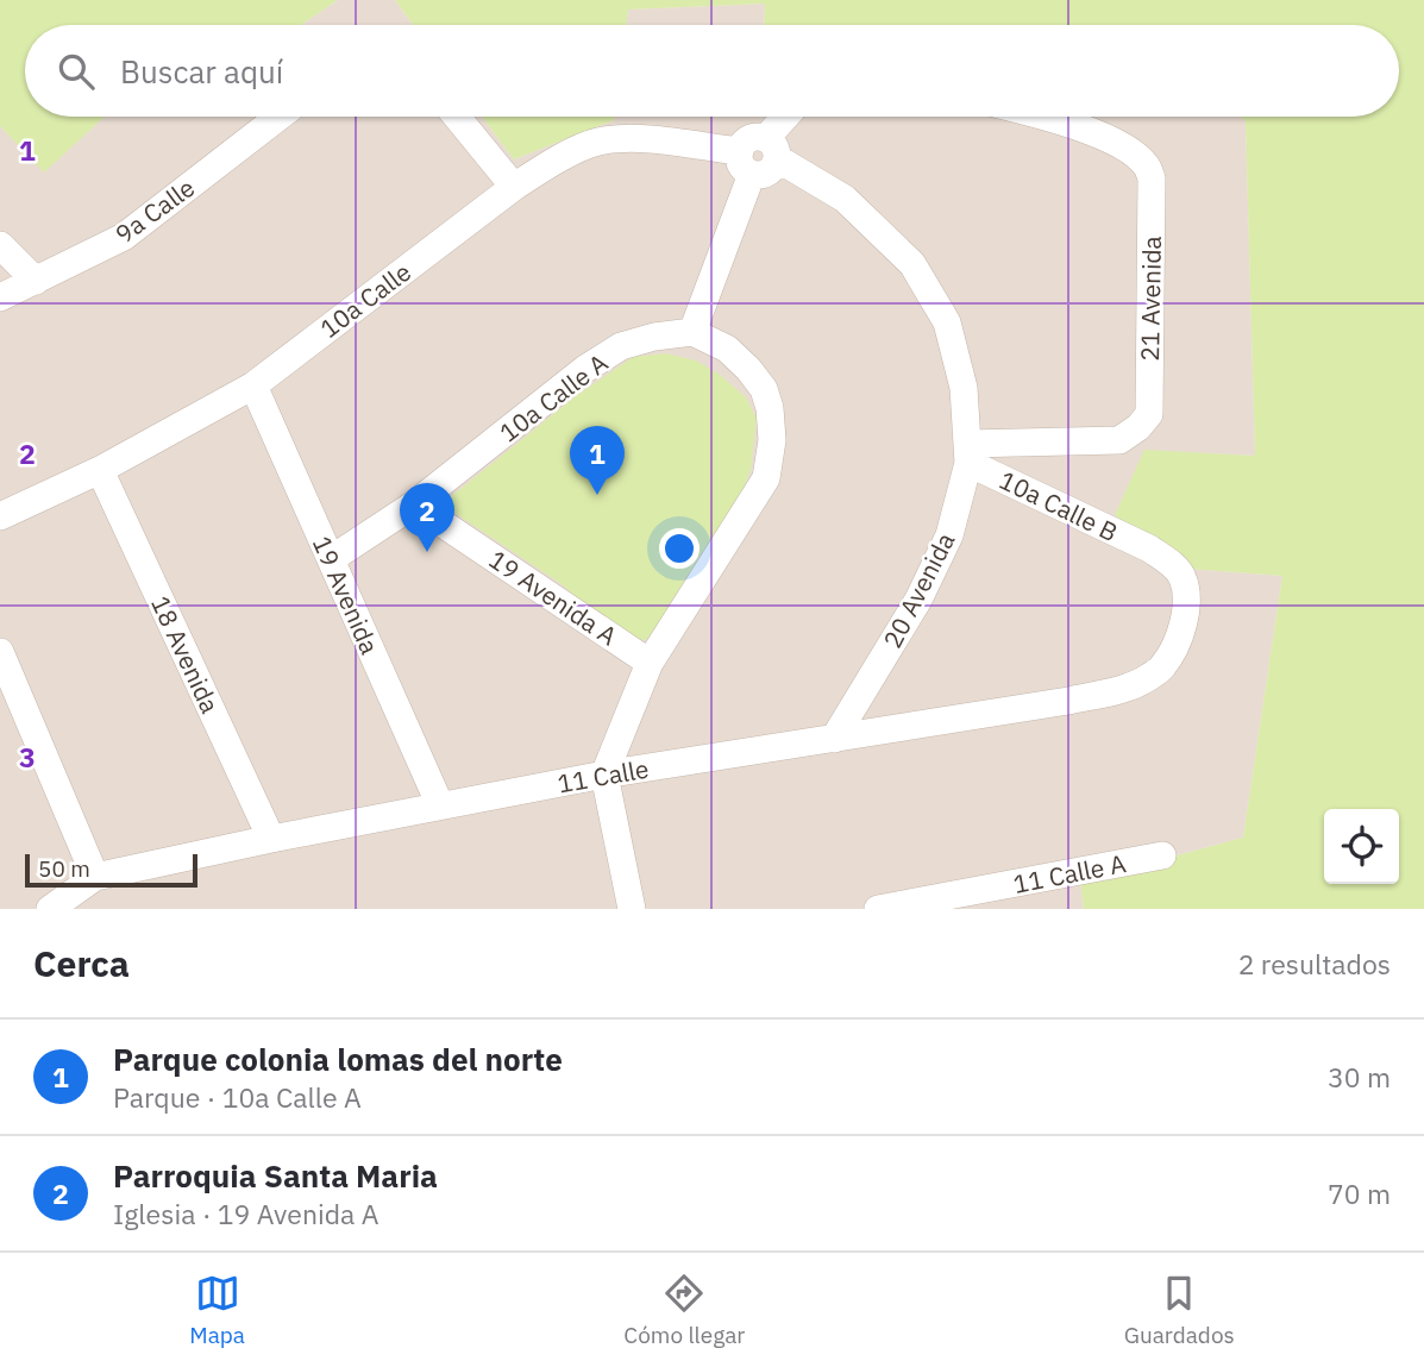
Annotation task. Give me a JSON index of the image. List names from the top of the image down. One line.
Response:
{"streets":{"street":["9a Calle","21 Avenida","10a Calle","10a Calle A","10a Calle B","20 Avenida","19 Avenida","19 Avenida A","18 Avenida","11 Calle","11 Calle A"]},"crossings":[["21 Avenida","10a Calle B"],["21 Avenida","20 Avenida"],["10a Calle","19 Avenida"],["10a Calle","18 Avenida"],["10a Calle A","19 Avenida"],["10a Calle A","19 Avenida A"],["10a Calle B","20 Avenida"],["10a Calle B","11 Calle"],["20 Avenida","11 Calle"],["19 Avenida","11 Calle"],["18 Avenida","11 Calle"]],"scale_bar":"50 m","page":{"search":"Buscar aquí","pins":["1","2"],"scale":"50 m","heading":["Cerca","2 resultados"],"list":[{"mark":"1","name":"Parque colonia lomas del norte","note":"Parque · 10a Calle A","value":"30 m"},{"mark":"2","name":"Parroquia Santa Maria","note":"Iglesia · 19 Avenida A","value":"70 m"}],"nav":["Mapa","Cómo llegar","Guardados"]},"grid":{"rows":["1","2","3"]}}
